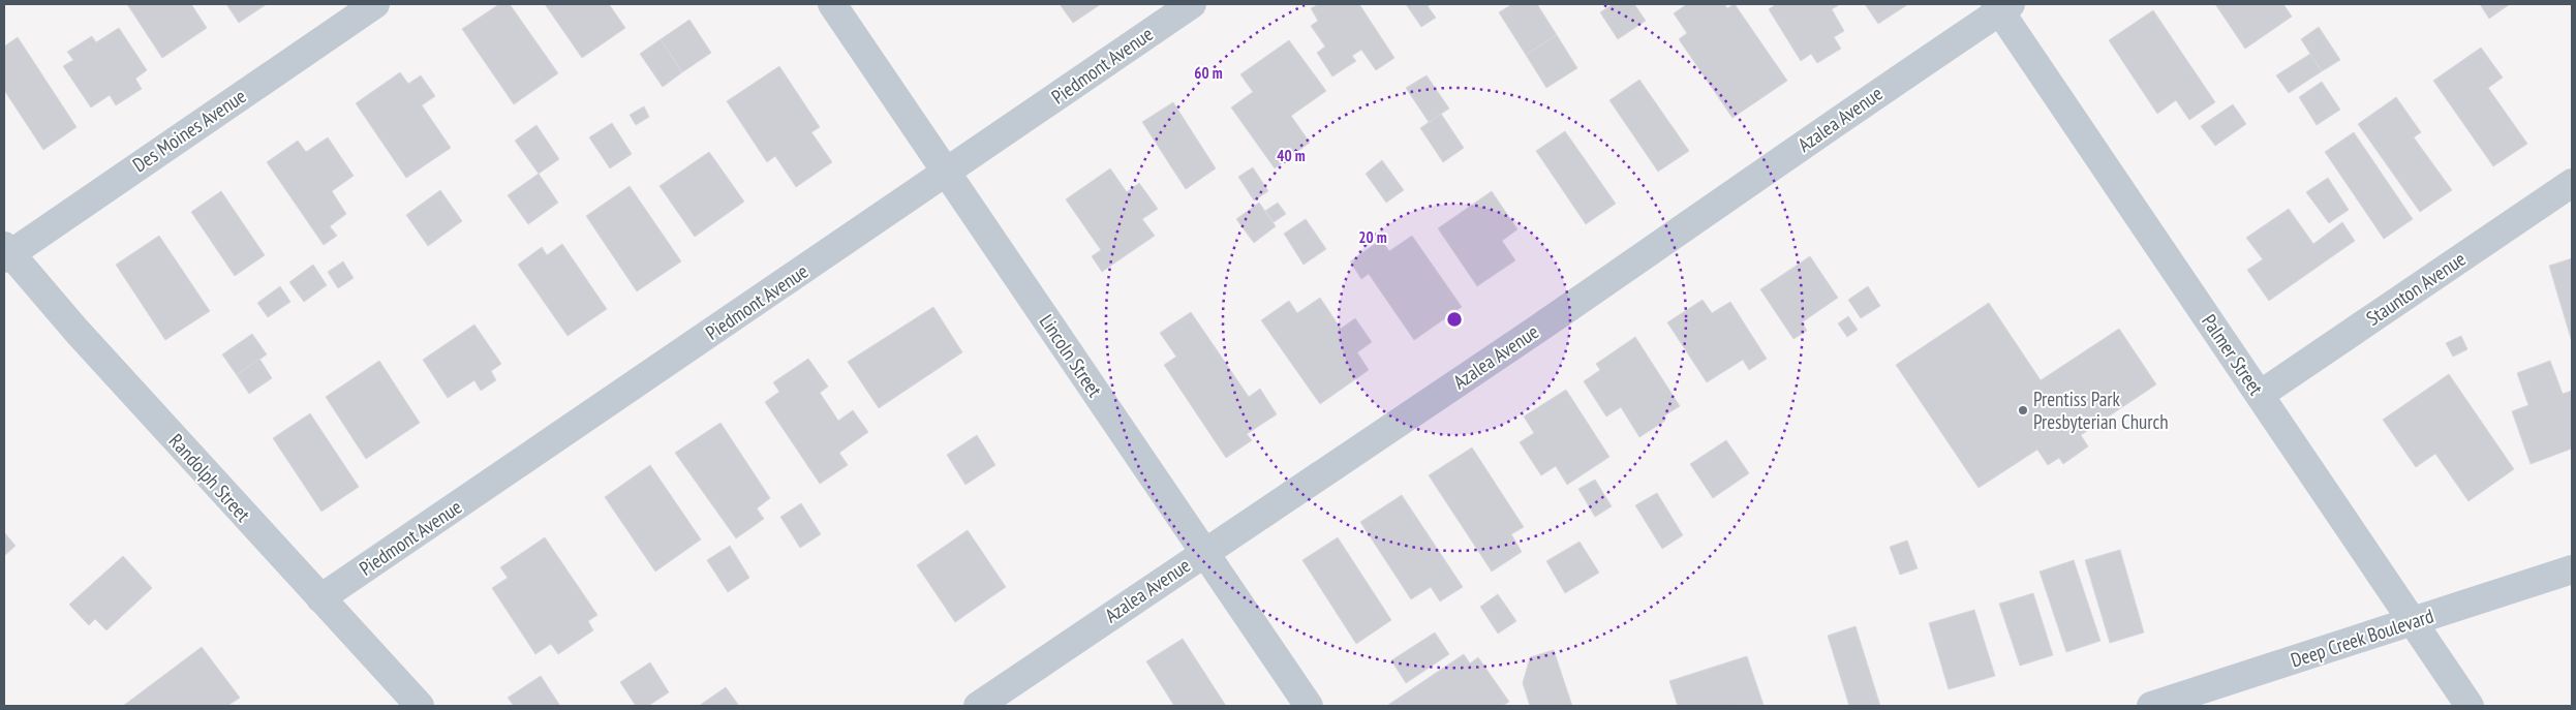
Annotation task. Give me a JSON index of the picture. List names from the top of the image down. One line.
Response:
{"streets":{"street":["Piedmont Avenue","Azalea Avenue","Des Moines Avenue","Staunton Avenue","Palmer Street","Lincoln Street","Randolph Street","Deep Creek Boulevard"]},"crossings":[["Piedmont Avenue","Lincoln Street"],["Piedmont Avenue","Randolph Street"],["Azalea Avenue","Palmer Street"],["Azalea Avenue","Lincoln Street"],["Des Moines Avenue","Randolph Street"],["Staunton Avenue","Palmer Street"],["Palmer Street","Deep Creek Boulevard"]],"places":["Prentiss Park Presbyterian Church"],"rings":["60 m","40 m","20 m"]}
